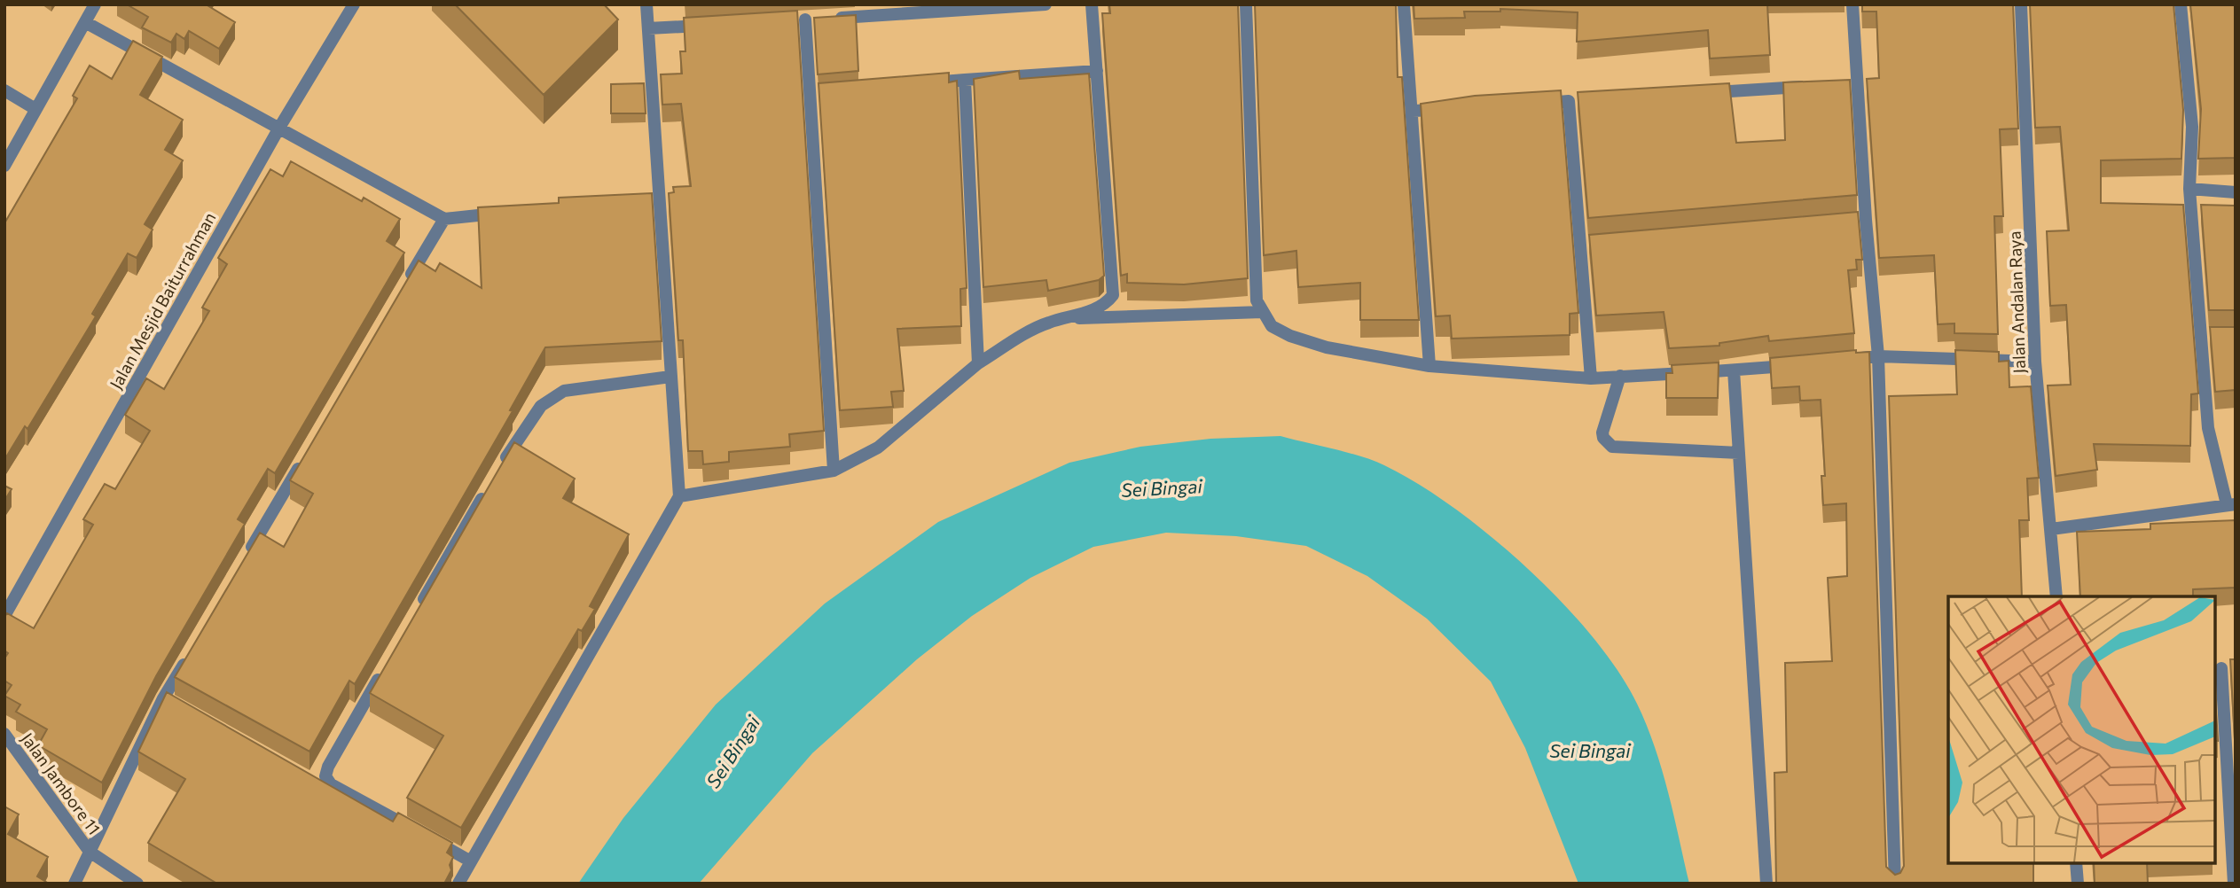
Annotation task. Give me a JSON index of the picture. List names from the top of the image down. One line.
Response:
{"streets":{"street":["Jalan Mesjid Baiturrahman","Jalan Andalan Raya","Jalan Jambore 11"]},"water":["Sei Bingai"]}
